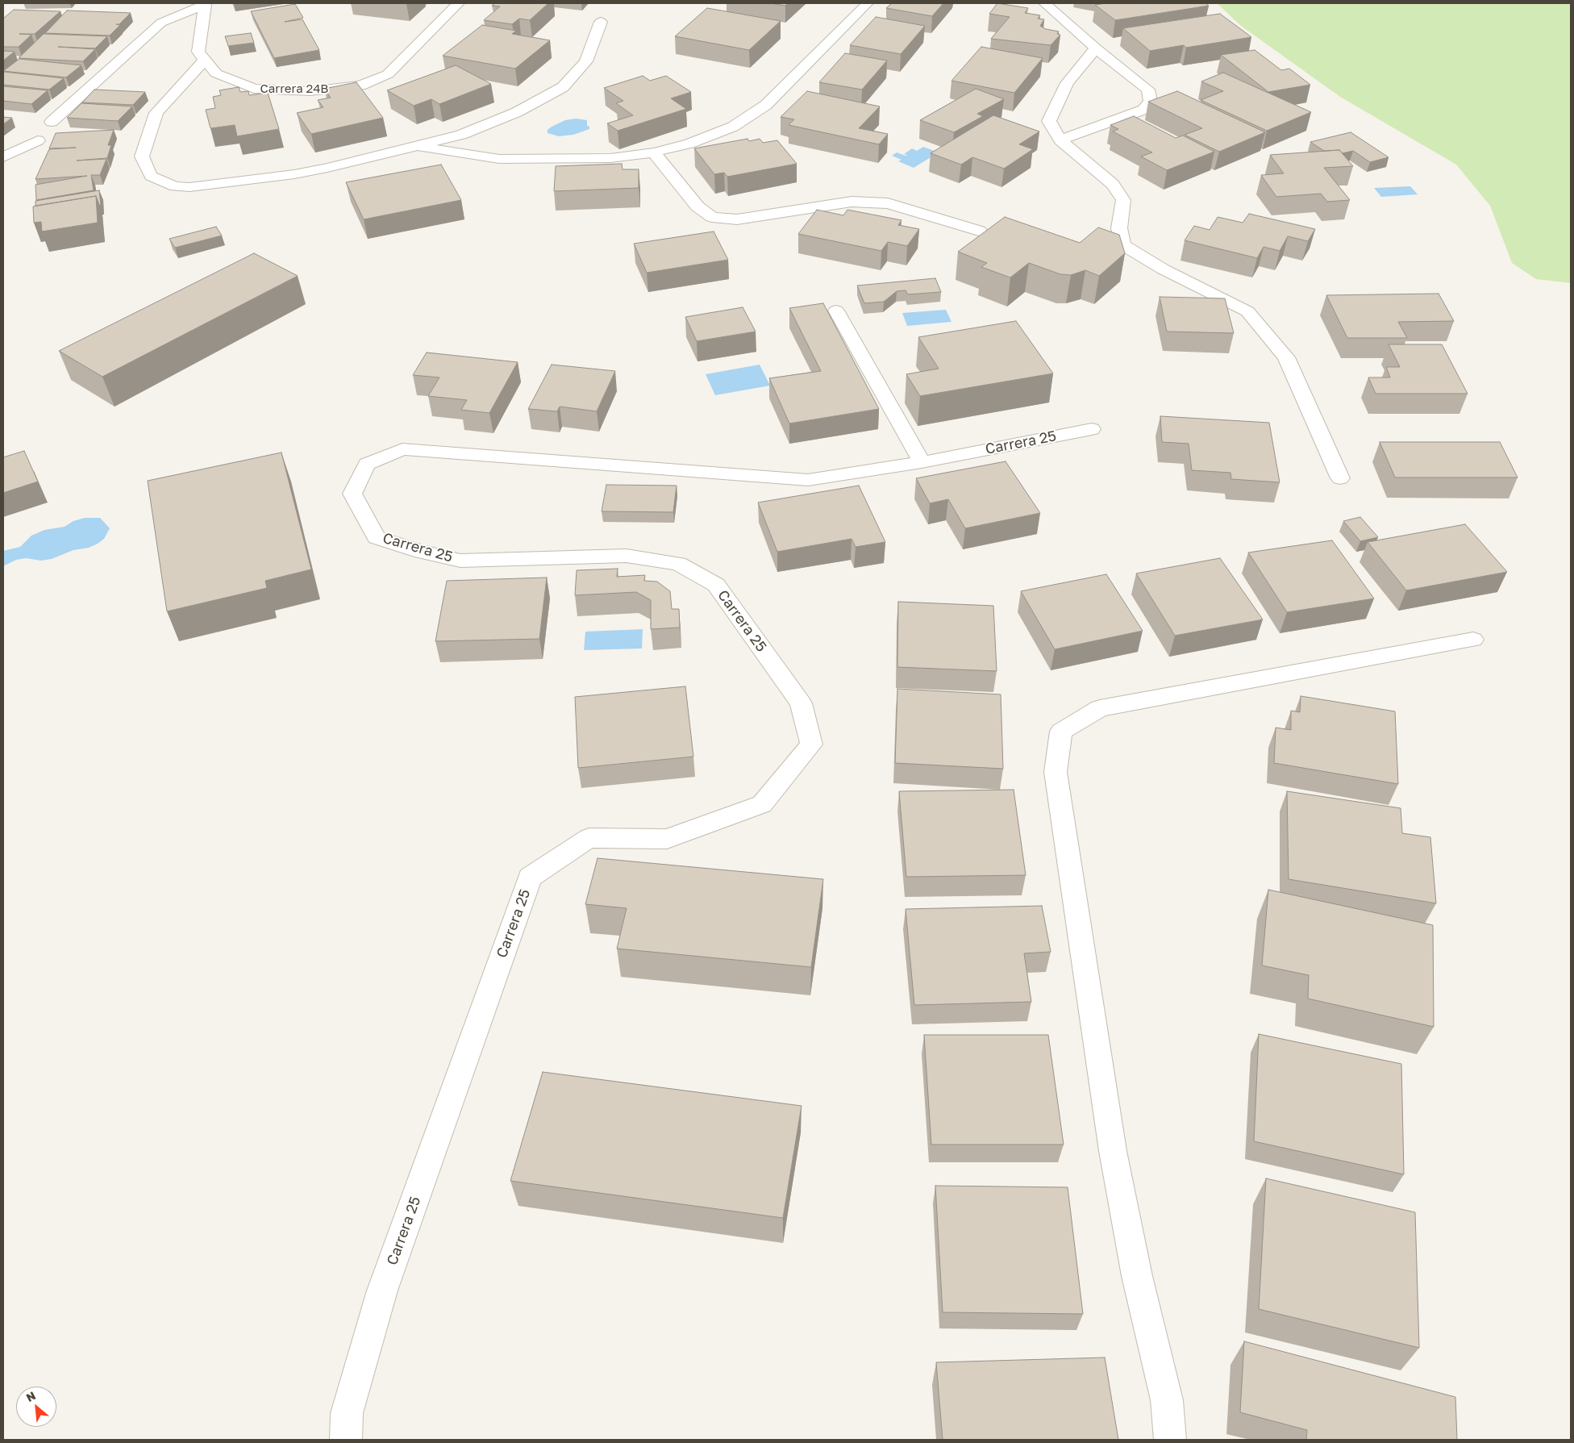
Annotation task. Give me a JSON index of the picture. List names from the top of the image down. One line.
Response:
{"streets":{"street":["Carrera 24B","Carrera 25"]},"north":"top left"}
